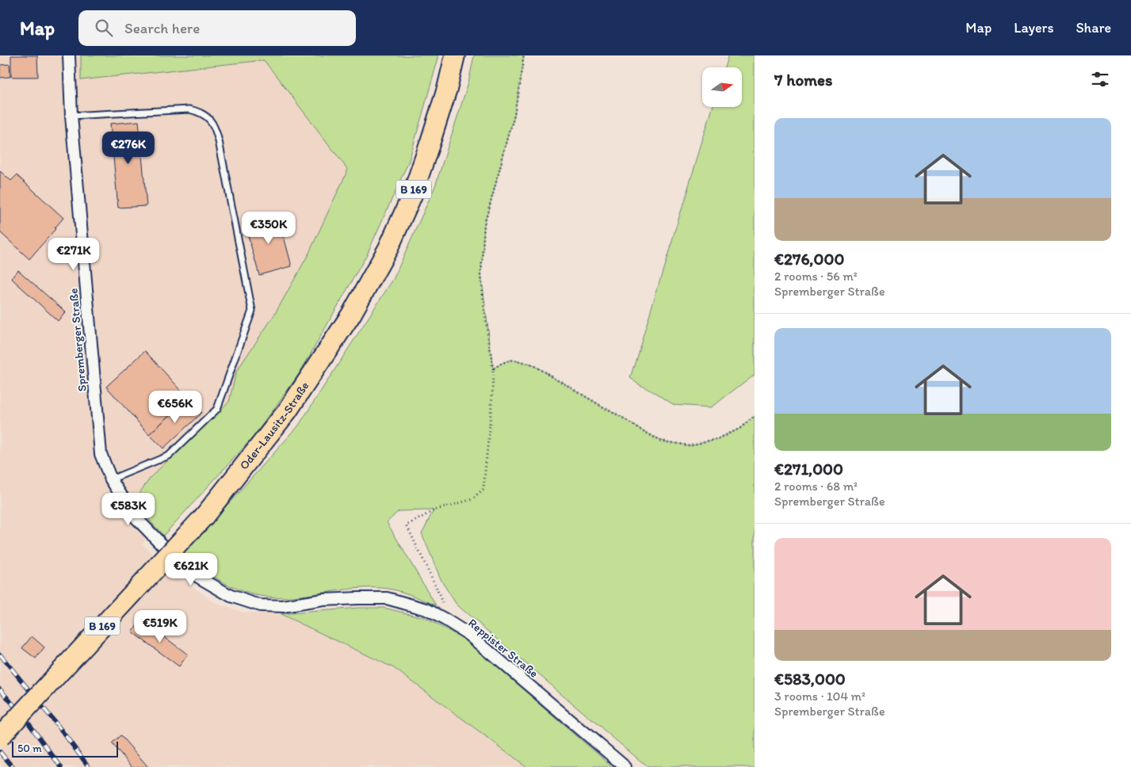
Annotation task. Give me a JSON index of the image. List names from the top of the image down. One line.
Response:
{"streets":{"highway":["B 169","Oder-Lausitz-Straße"],"street":["Spremberger Straße","Reppister Straße"]},"crossings":[["Spremberger Straße","Reppister Straße"]],"scale_bar":"50 m","north":"right","page":{"header":"Map","search":"Search here","nav":["Map","Layers","Share"],"heading":"7 homes","list":[{"name":"€276,000","note":"2 rooms · 56 m² · Spremberger Straße"},{"name":"€271,000","note":"2 rooms · 68 m² · Spremberger Straße"},{"name":"€583,000","note":"3 rooms · 104 m² · Spremberger Straße"}],"price":["€276K","€350K","€271K","€656K","€583K","€621K","€519K"],"scale":"50 m"}}
